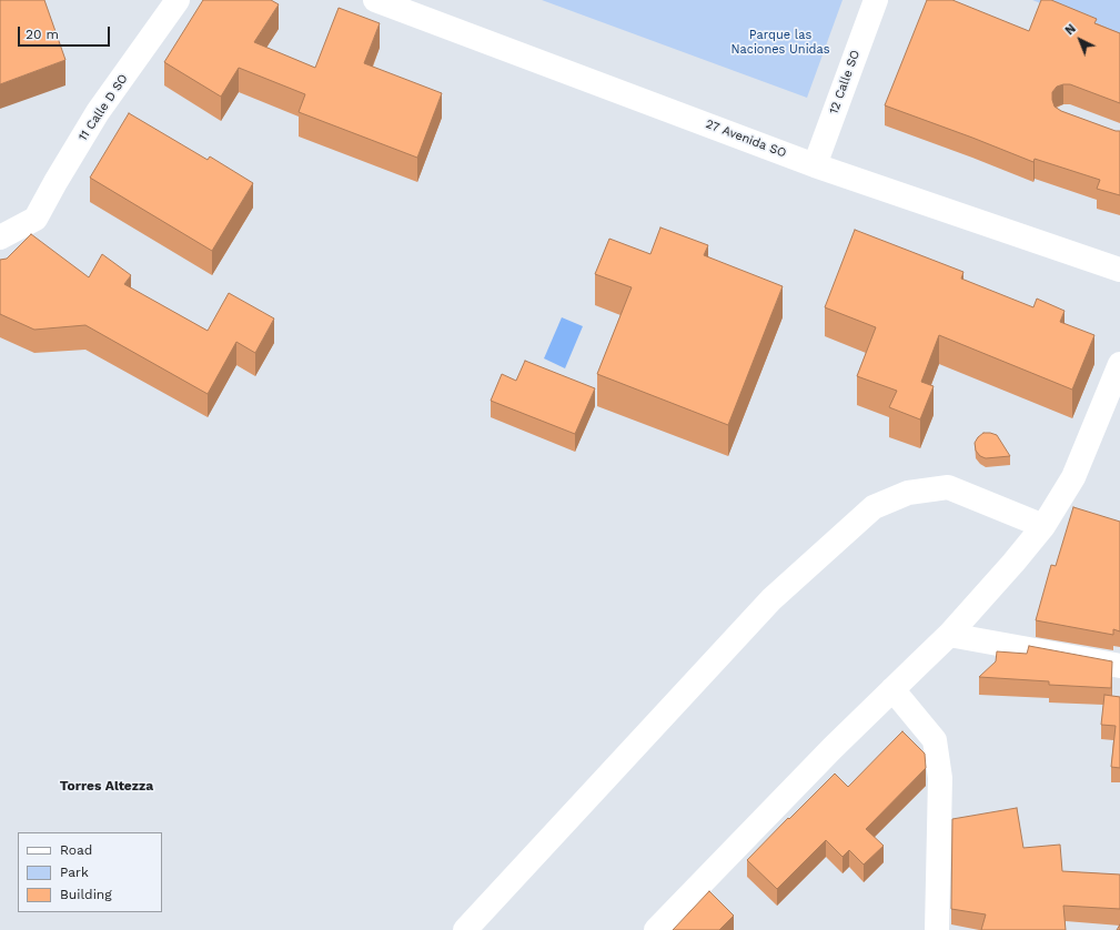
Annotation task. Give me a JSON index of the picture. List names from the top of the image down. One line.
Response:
{"streets":{"street":["12 Calle SO","11 Calle D SO","27 Avenida SO"]},"crossings":[["12 Calle SO","27 Avenida SO"]],"districts":["Torres Altezza"],"parks":["Parque las Naciones Unidas"],"legend":["Road","Park","Building"],"scale_bar":"20 m","north":"top left"}
